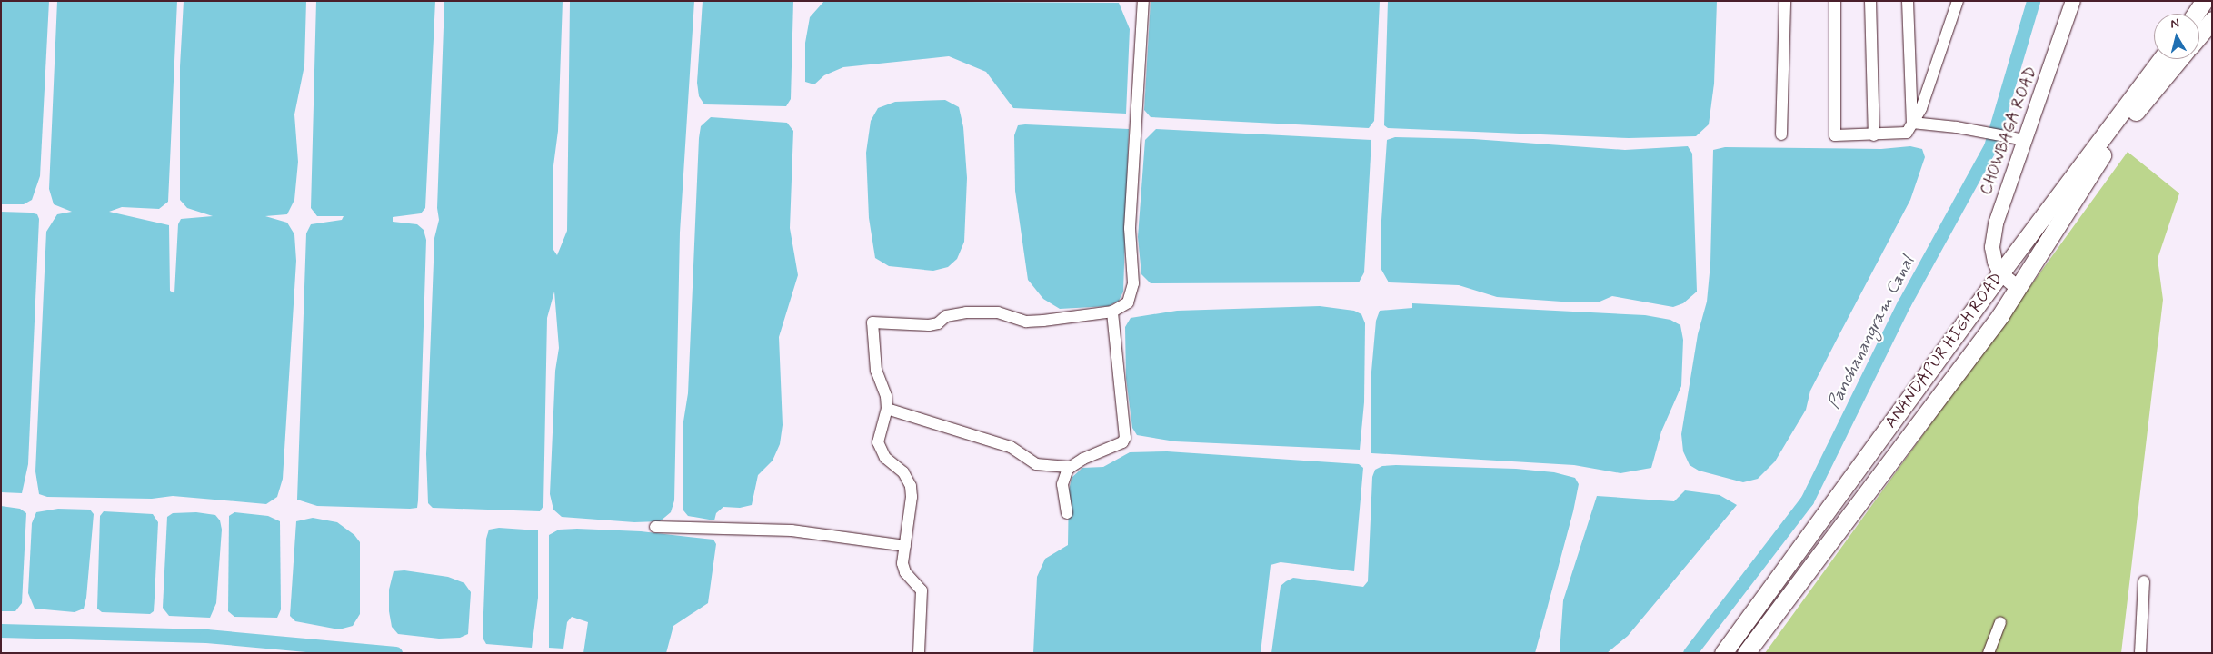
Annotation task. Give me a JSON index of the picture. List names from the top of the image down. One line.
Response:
{"streets":{"main road":["ANANDAPUR HIGH ROAD"],"street":["CHOWBAGA ROAD"]},"crossings":[["CHOWBAGA ROAD","ANANDAPUR HIGH ROAD"]],"water":["Panchanangram Canal"],"north":"top"}
